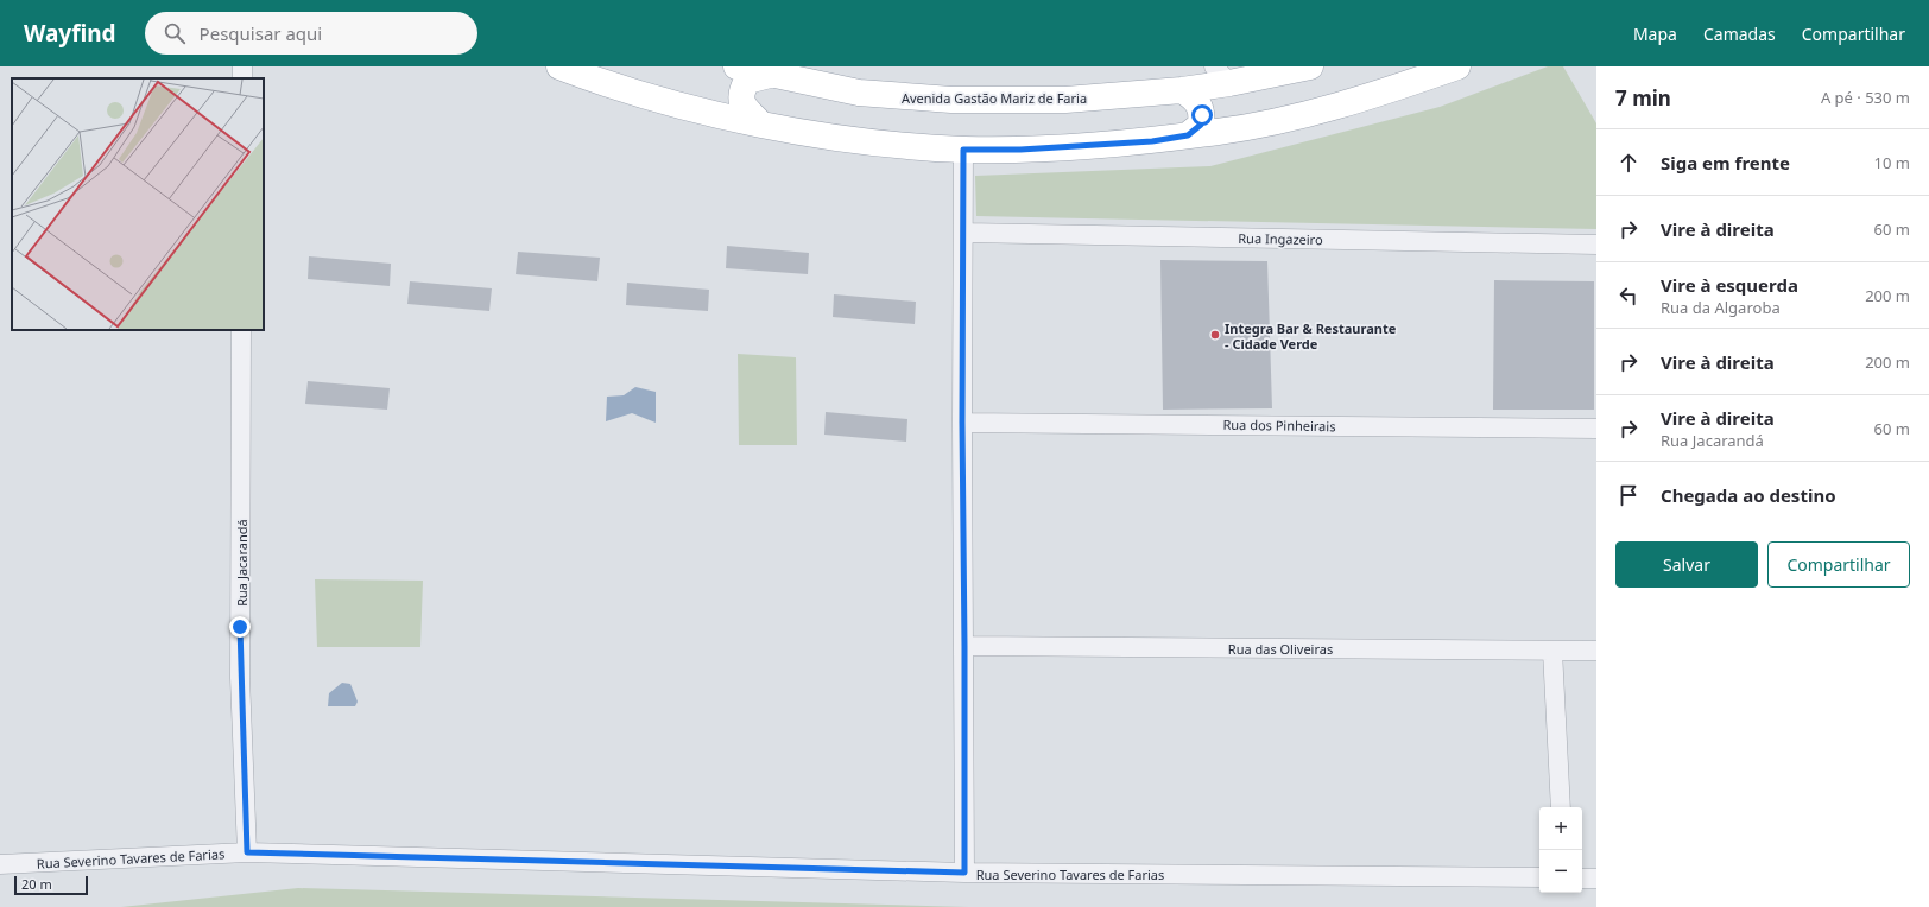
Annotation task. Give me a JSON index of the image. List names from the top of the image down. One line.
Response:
{"streets":{"main road":["Avenida Gastão Mariz de Faria"],"street":["Rua Ingazeiro","Rua dos Pinheirais","Rua Jacarandá","Rua das Oliveiras","Rua Severino Tavares de Farias"]},"crossings":[["Rua Jacarandá","Rua Severino Tavares de Farias"]],"places":["Integra Bar & Restaurante - Cidade Verde"],"scale_bar":"20 m","page":{"header":"Wayfind","search":"Pesquisar aqui","nav":["Mapa","Camadas","Compartilhar"],"heading":["7 min","A pé · 530 m"],"list":[["Siga em frente","10 m"],["Vire à direita","60 m"],["Vire à esquerda","Rua da Algaroba","200 m"],["Vire à direita","200 m"],["Vire à direita","Rua Jacarandá","60 m"],"Chegada ao destino"],"buttons":["Salvar","Compartilhar"],"map_buttons":["+","−"],"scale":"20 m"}}
